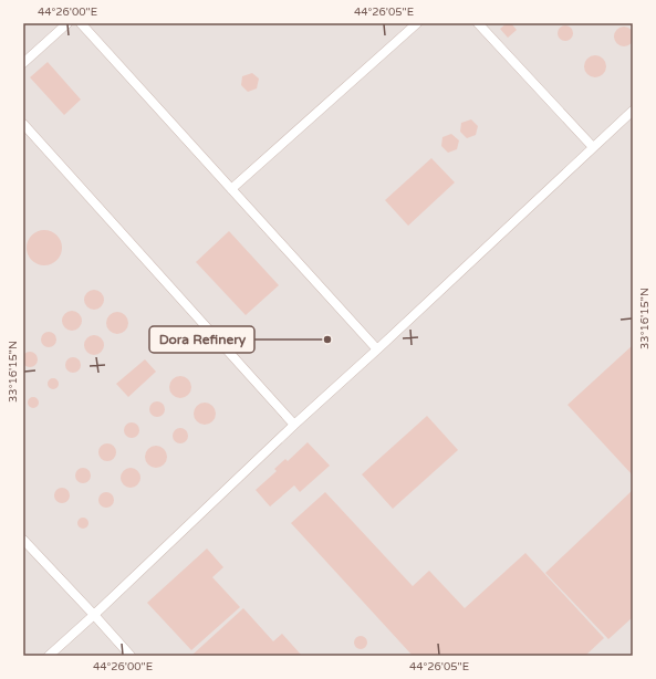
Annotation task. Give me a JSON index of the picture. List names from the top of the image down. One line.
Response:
{"places":["Dora Refinery"],"coordinates":["44°26'00\"E","44°26'05\"E","33°16'15\"N"]}
